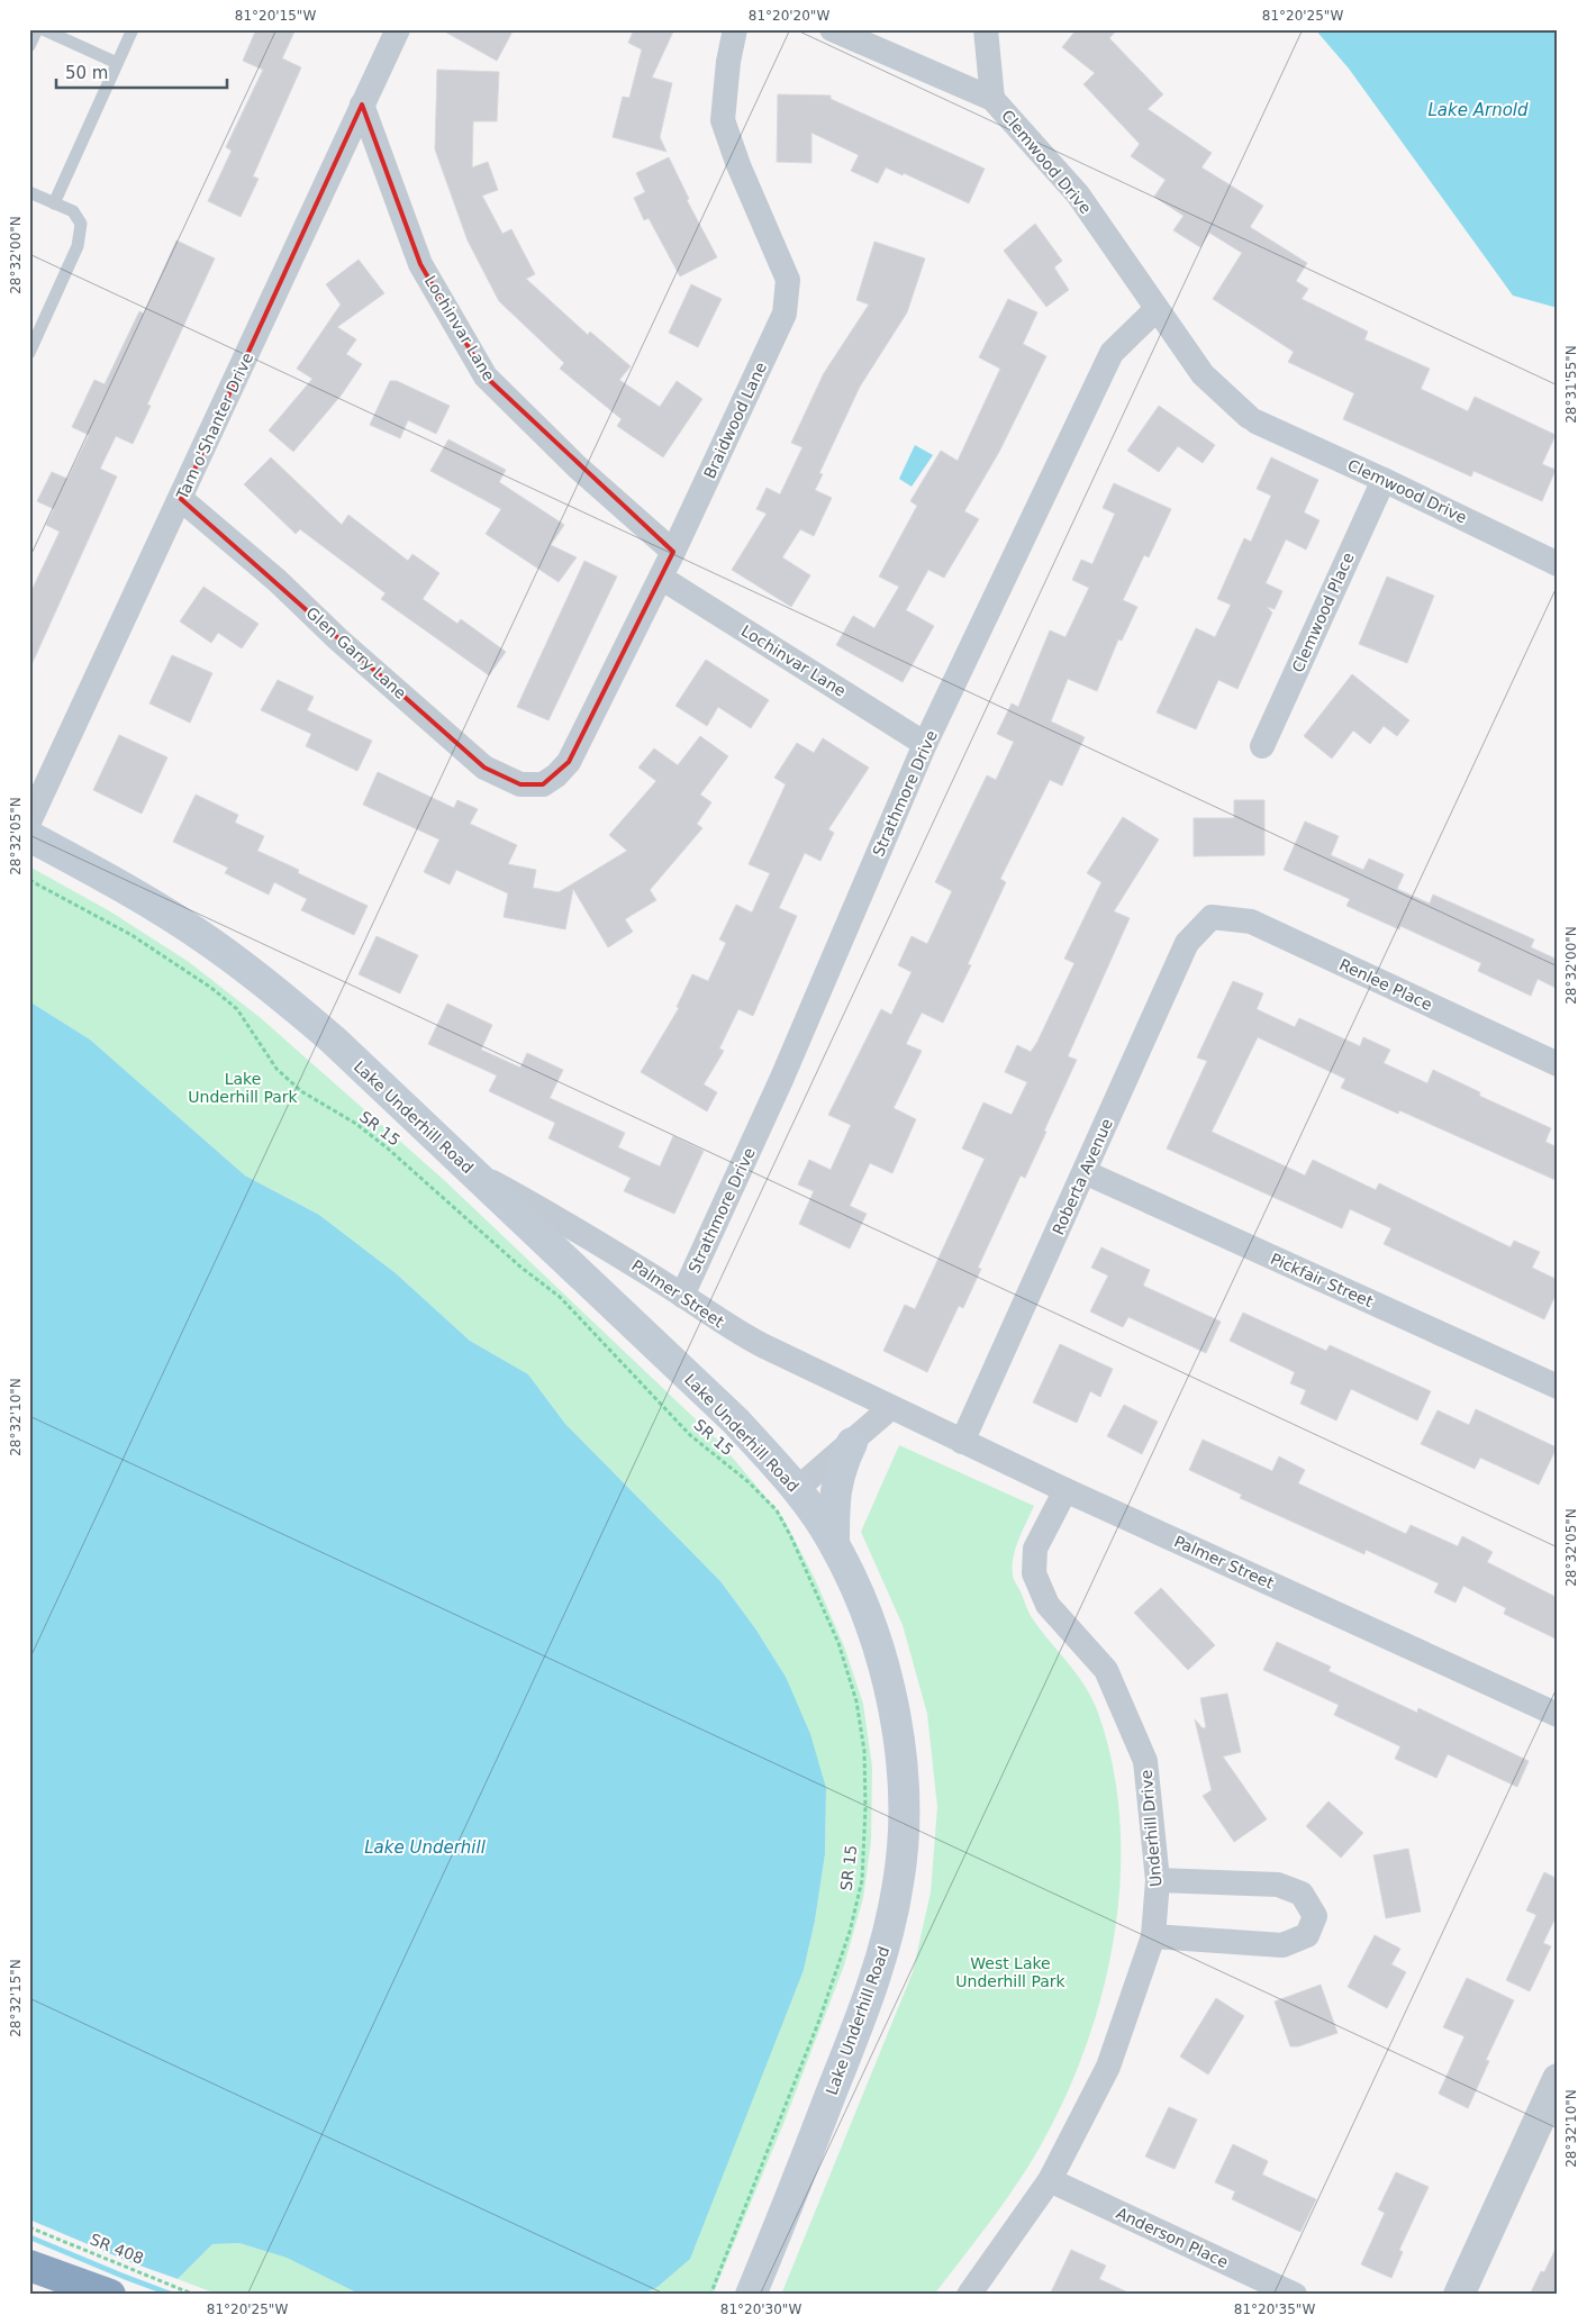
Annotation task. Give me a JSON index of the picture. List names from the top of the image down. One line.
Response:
{"streets":{"main road":["Lake Underhill Road","SR 15"],"street":["Clemwood Drive","Lochinvar Lane","Braidwood Lane","Tam o'Shanter Drive","Clemwood Place","Glen Garry Lane","Strathmore Drive","Renlee Place","Roberta Avenue","Pickfair Street","Palmer Street","Underhill Drive","Anderson Place"],"path":["SR 408"]},"crossings":[["Clemwood Drive","Clemwood Place"],["Clemwood Drive","Strathmore Drive"],["Lochinvar Lane","Braidwood Lane"],["Lochinvar Lane","Tam o'Shanter Drive"],["Lochinvar Lane","Strathmore Drive"],["Braidwood Lane","Glen Garry Lane"],["Tam o'Shanter Drive","Glen Garry Lane"],["Strathmore Drive","Palmer Street"],["Renlee Place","Roberta Avenue"],["Lake Underhill Road","Palmer Street"],["Roberta Avenue","Pickfair Street"],["Roberta Avenue","Palmer Street"],["Palmer Street","Underhill Drive"],["Underhill Drive","Anderson Place"]],"water":["Lake Arnold","Lake Underhill"],"parks":["Lake Underhill Park","West Lake Underhill Park"],"scale_bar":"50 m","coordinates":["81°20'15\"W","81°20'20\"W","81°20'25\"W","28°32'00\"N","28°31'55\"N","28°32'05\"N","28°32'10\"N","28°32'15\"N","81°20'30\"W","81°20'35\"W"]}
